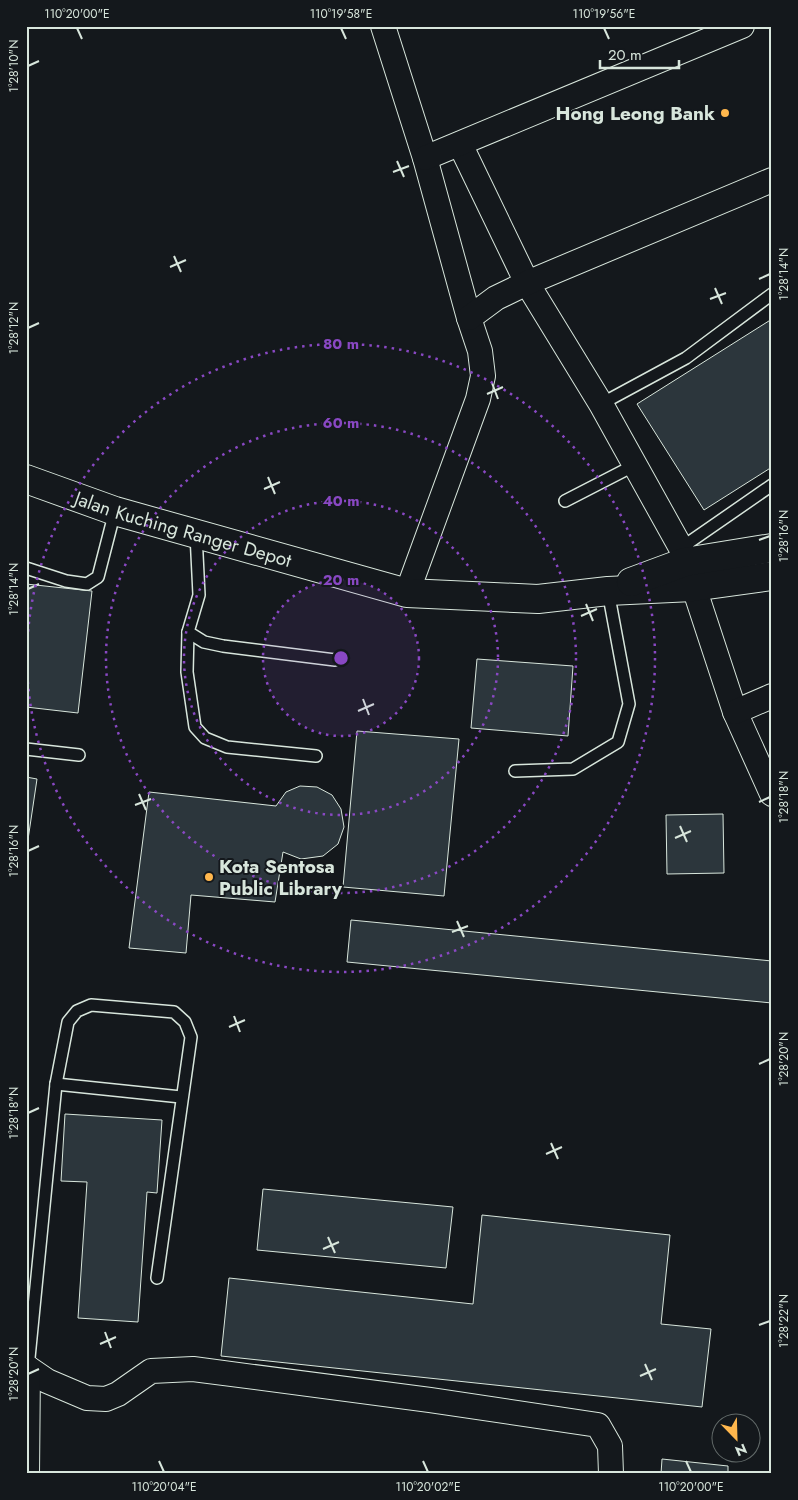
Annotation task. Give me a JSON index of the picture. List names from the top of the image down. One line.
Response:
{"streets":{"street":["Jalan Kuching Ranger Depot"]},"places":["Hong Leong Bank","Kota Sentosa Public Library"],"scale_bar":"20 m","north":"bottom right","coordinates":["110°20'00\"E","110°19'58\"E","110°19'56\"E","1°28'10\"N","1°28'14\"N","1°28'12\"N","1°28'16\"N","1°28'18\"N","1°28'20\"N","1°28'22\"N","110°20'04\"E","110°20'02\"E"],"rings":["80 m","60 m","40 m","20 m"]}
